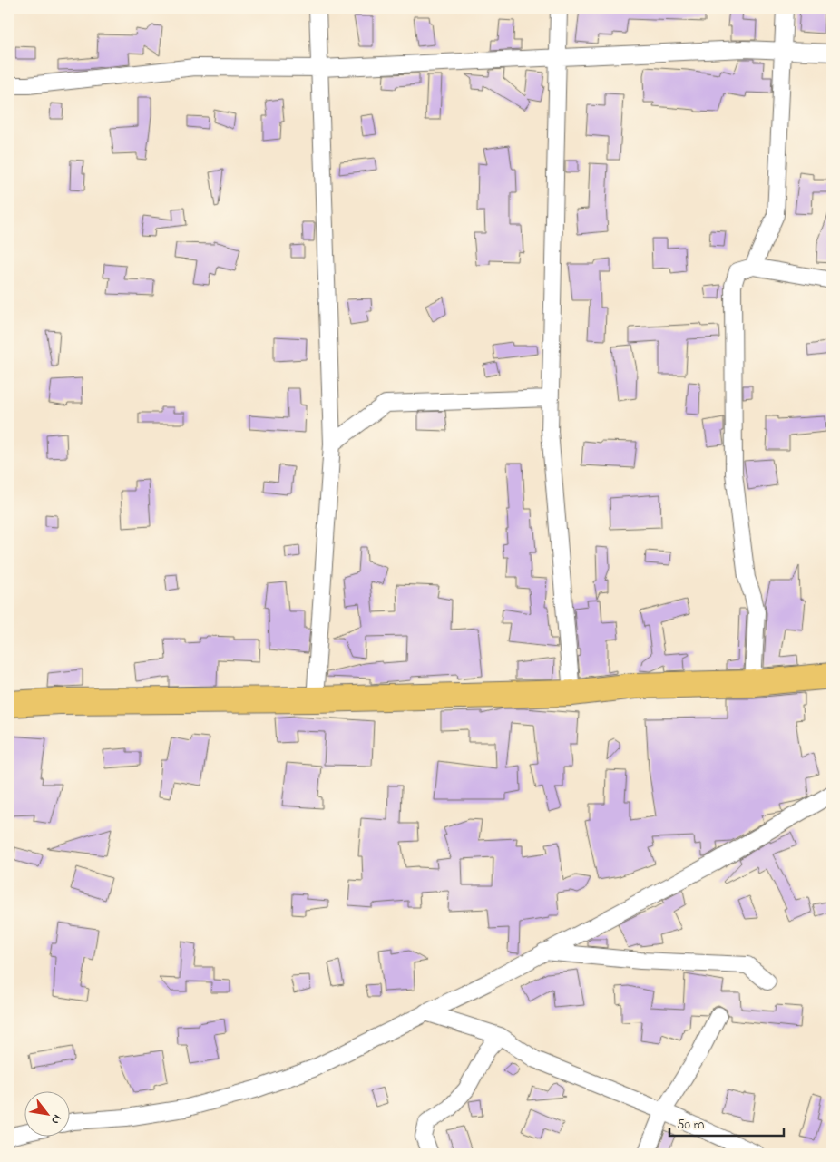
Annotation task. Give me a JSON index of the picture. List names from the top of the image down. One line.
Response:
{"scale_bar":"50 m","north":"bottom right"}
